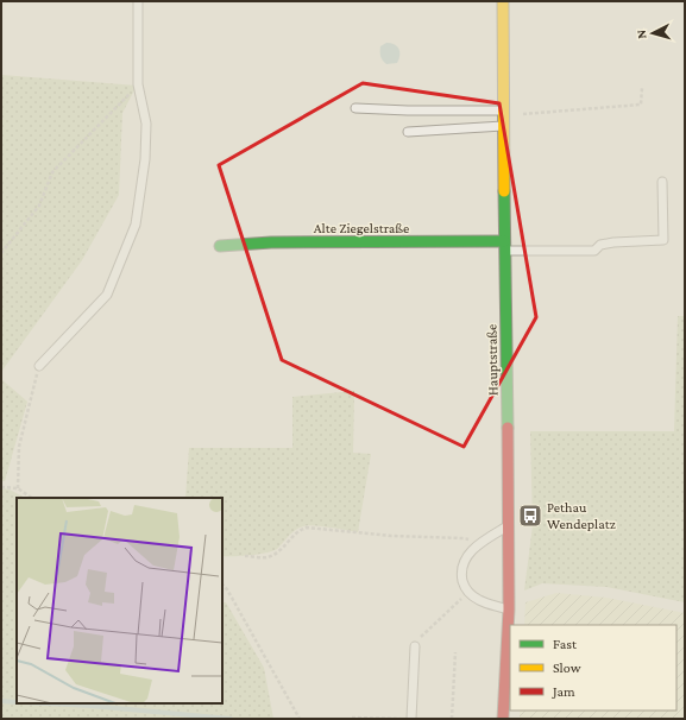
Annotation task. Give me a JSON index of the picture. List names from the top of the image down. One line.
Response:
{"streets":{"main road":["Alte Ziegelstraße","Hauptstraße"]},"crossings":[["Alte Ziegelstraße","Hauptstraße"]],"places":{"bus stop":["Pethau Wendeplatz"]},"legend":["Fast","Slow","Jam"],"north":"left"}
